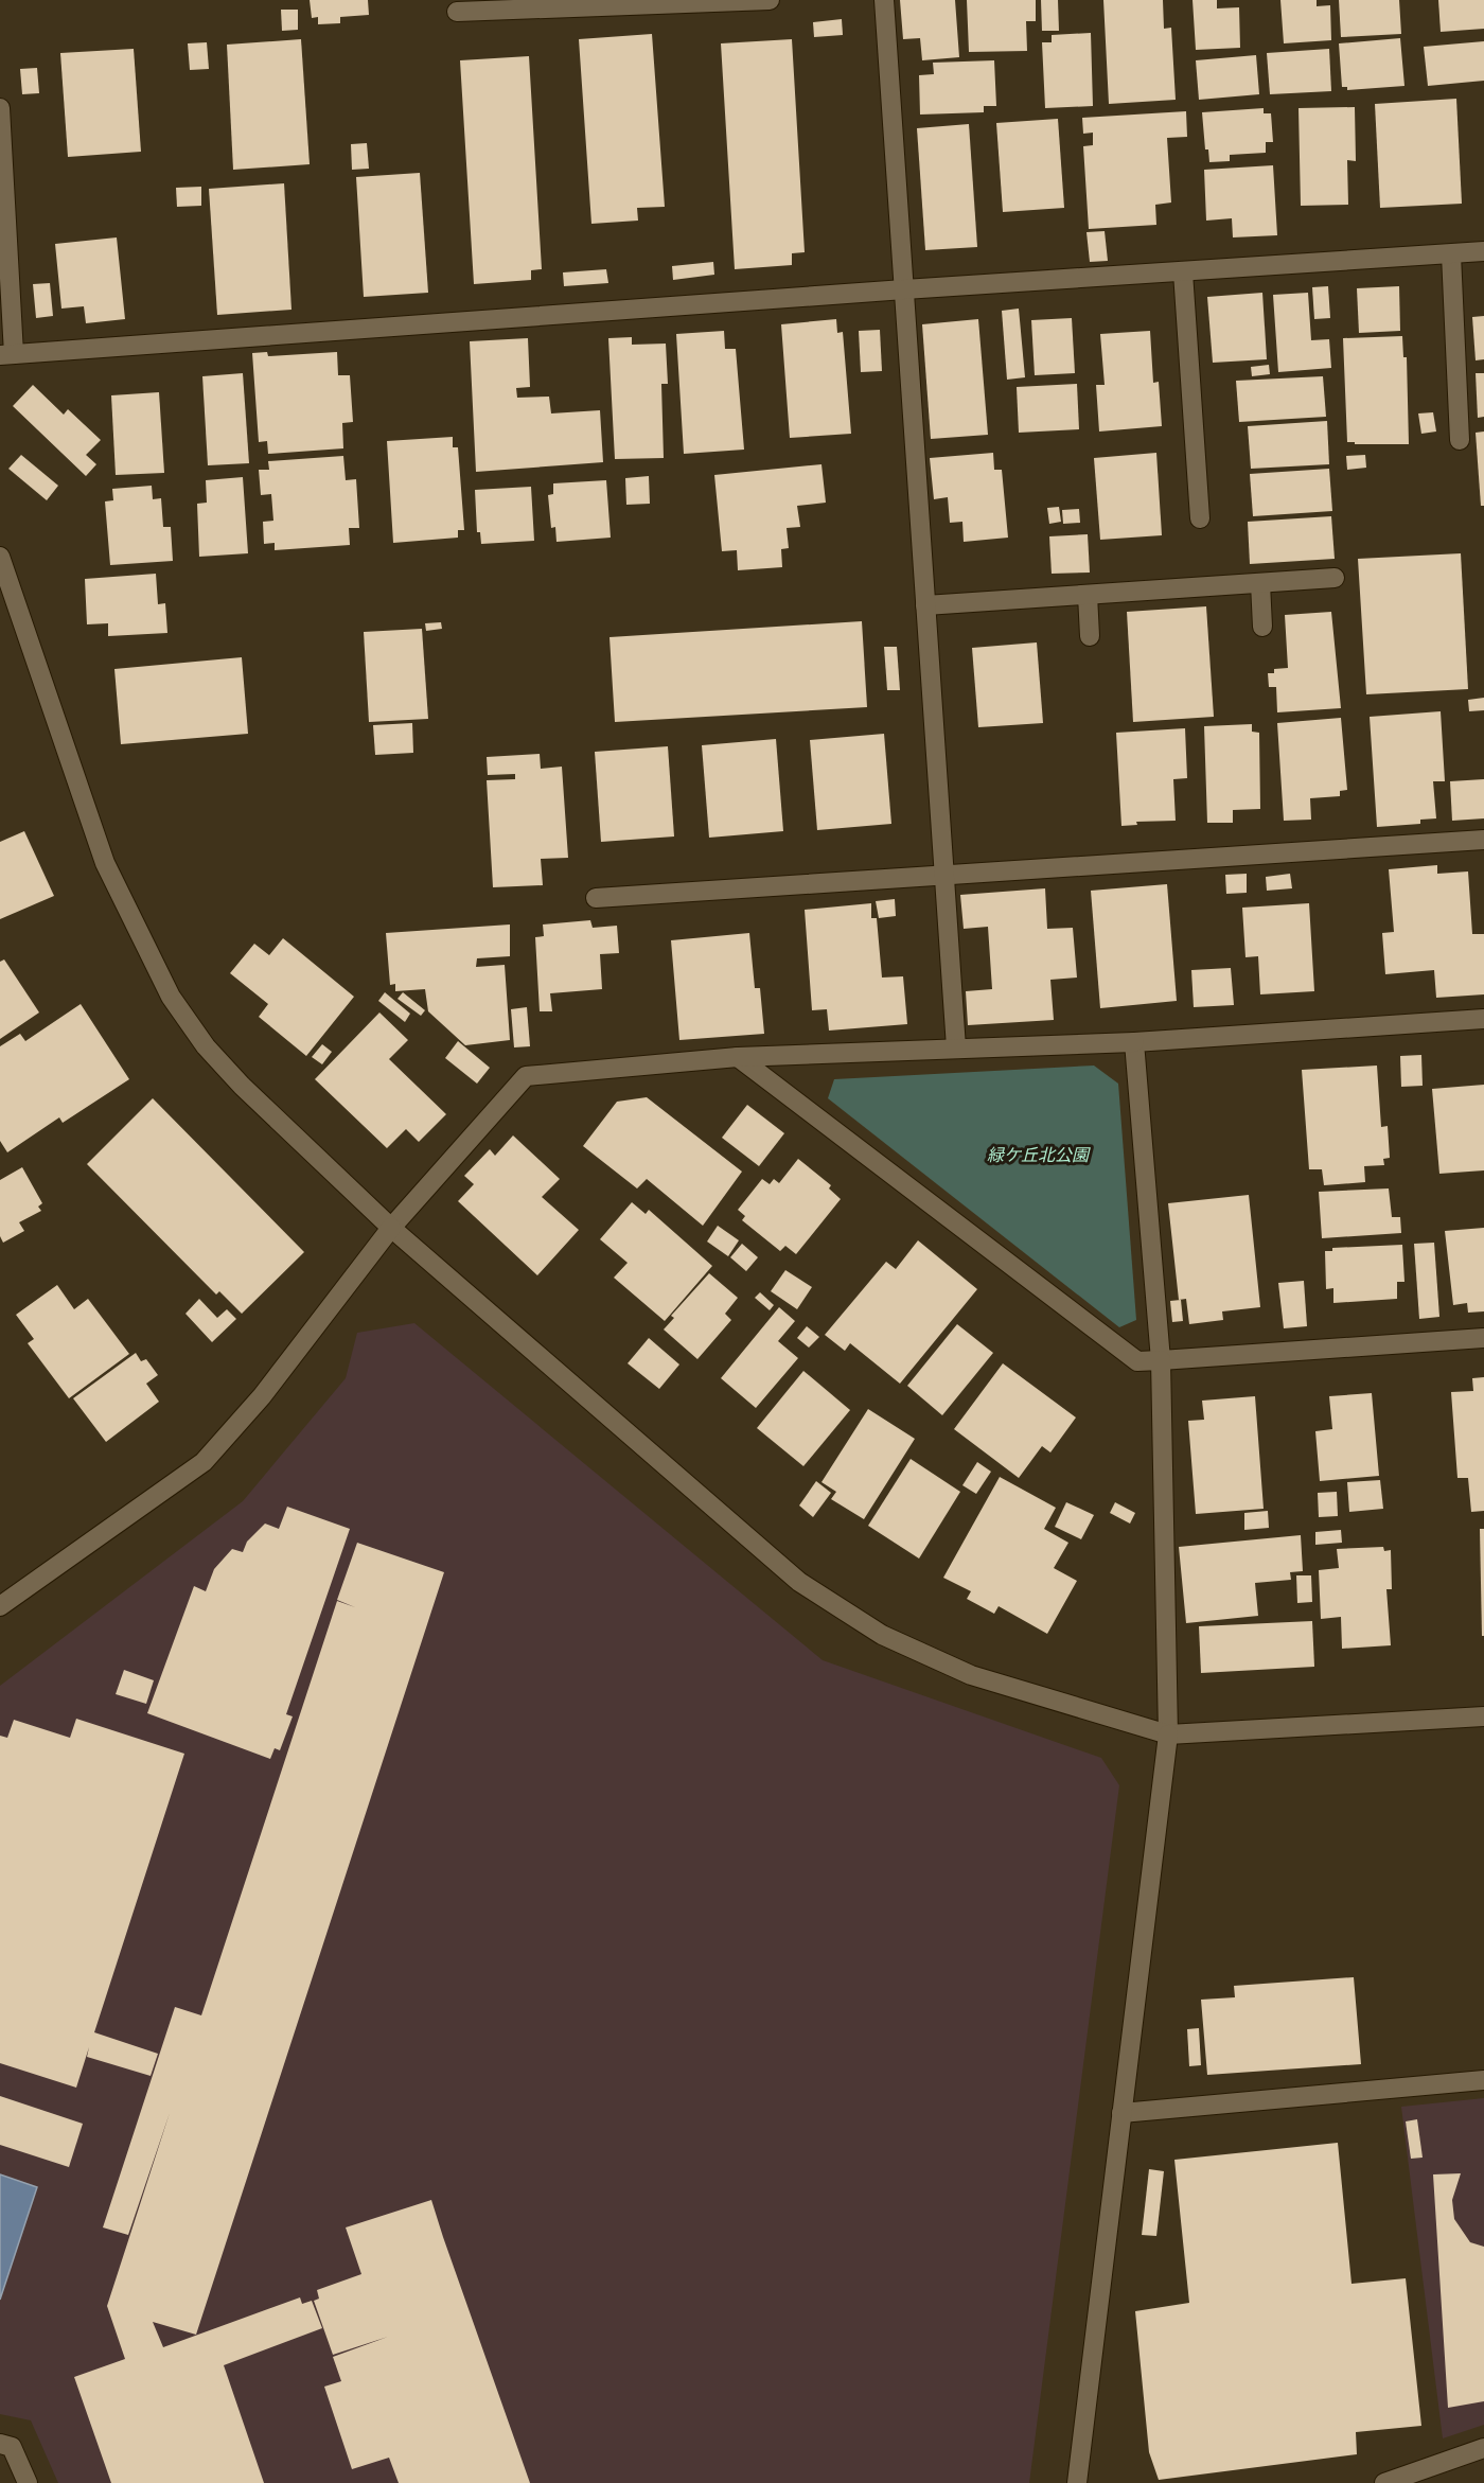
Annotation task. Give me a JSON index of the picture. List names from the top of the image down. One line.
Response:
{"parks":["緑ケ丘北公園"]}
